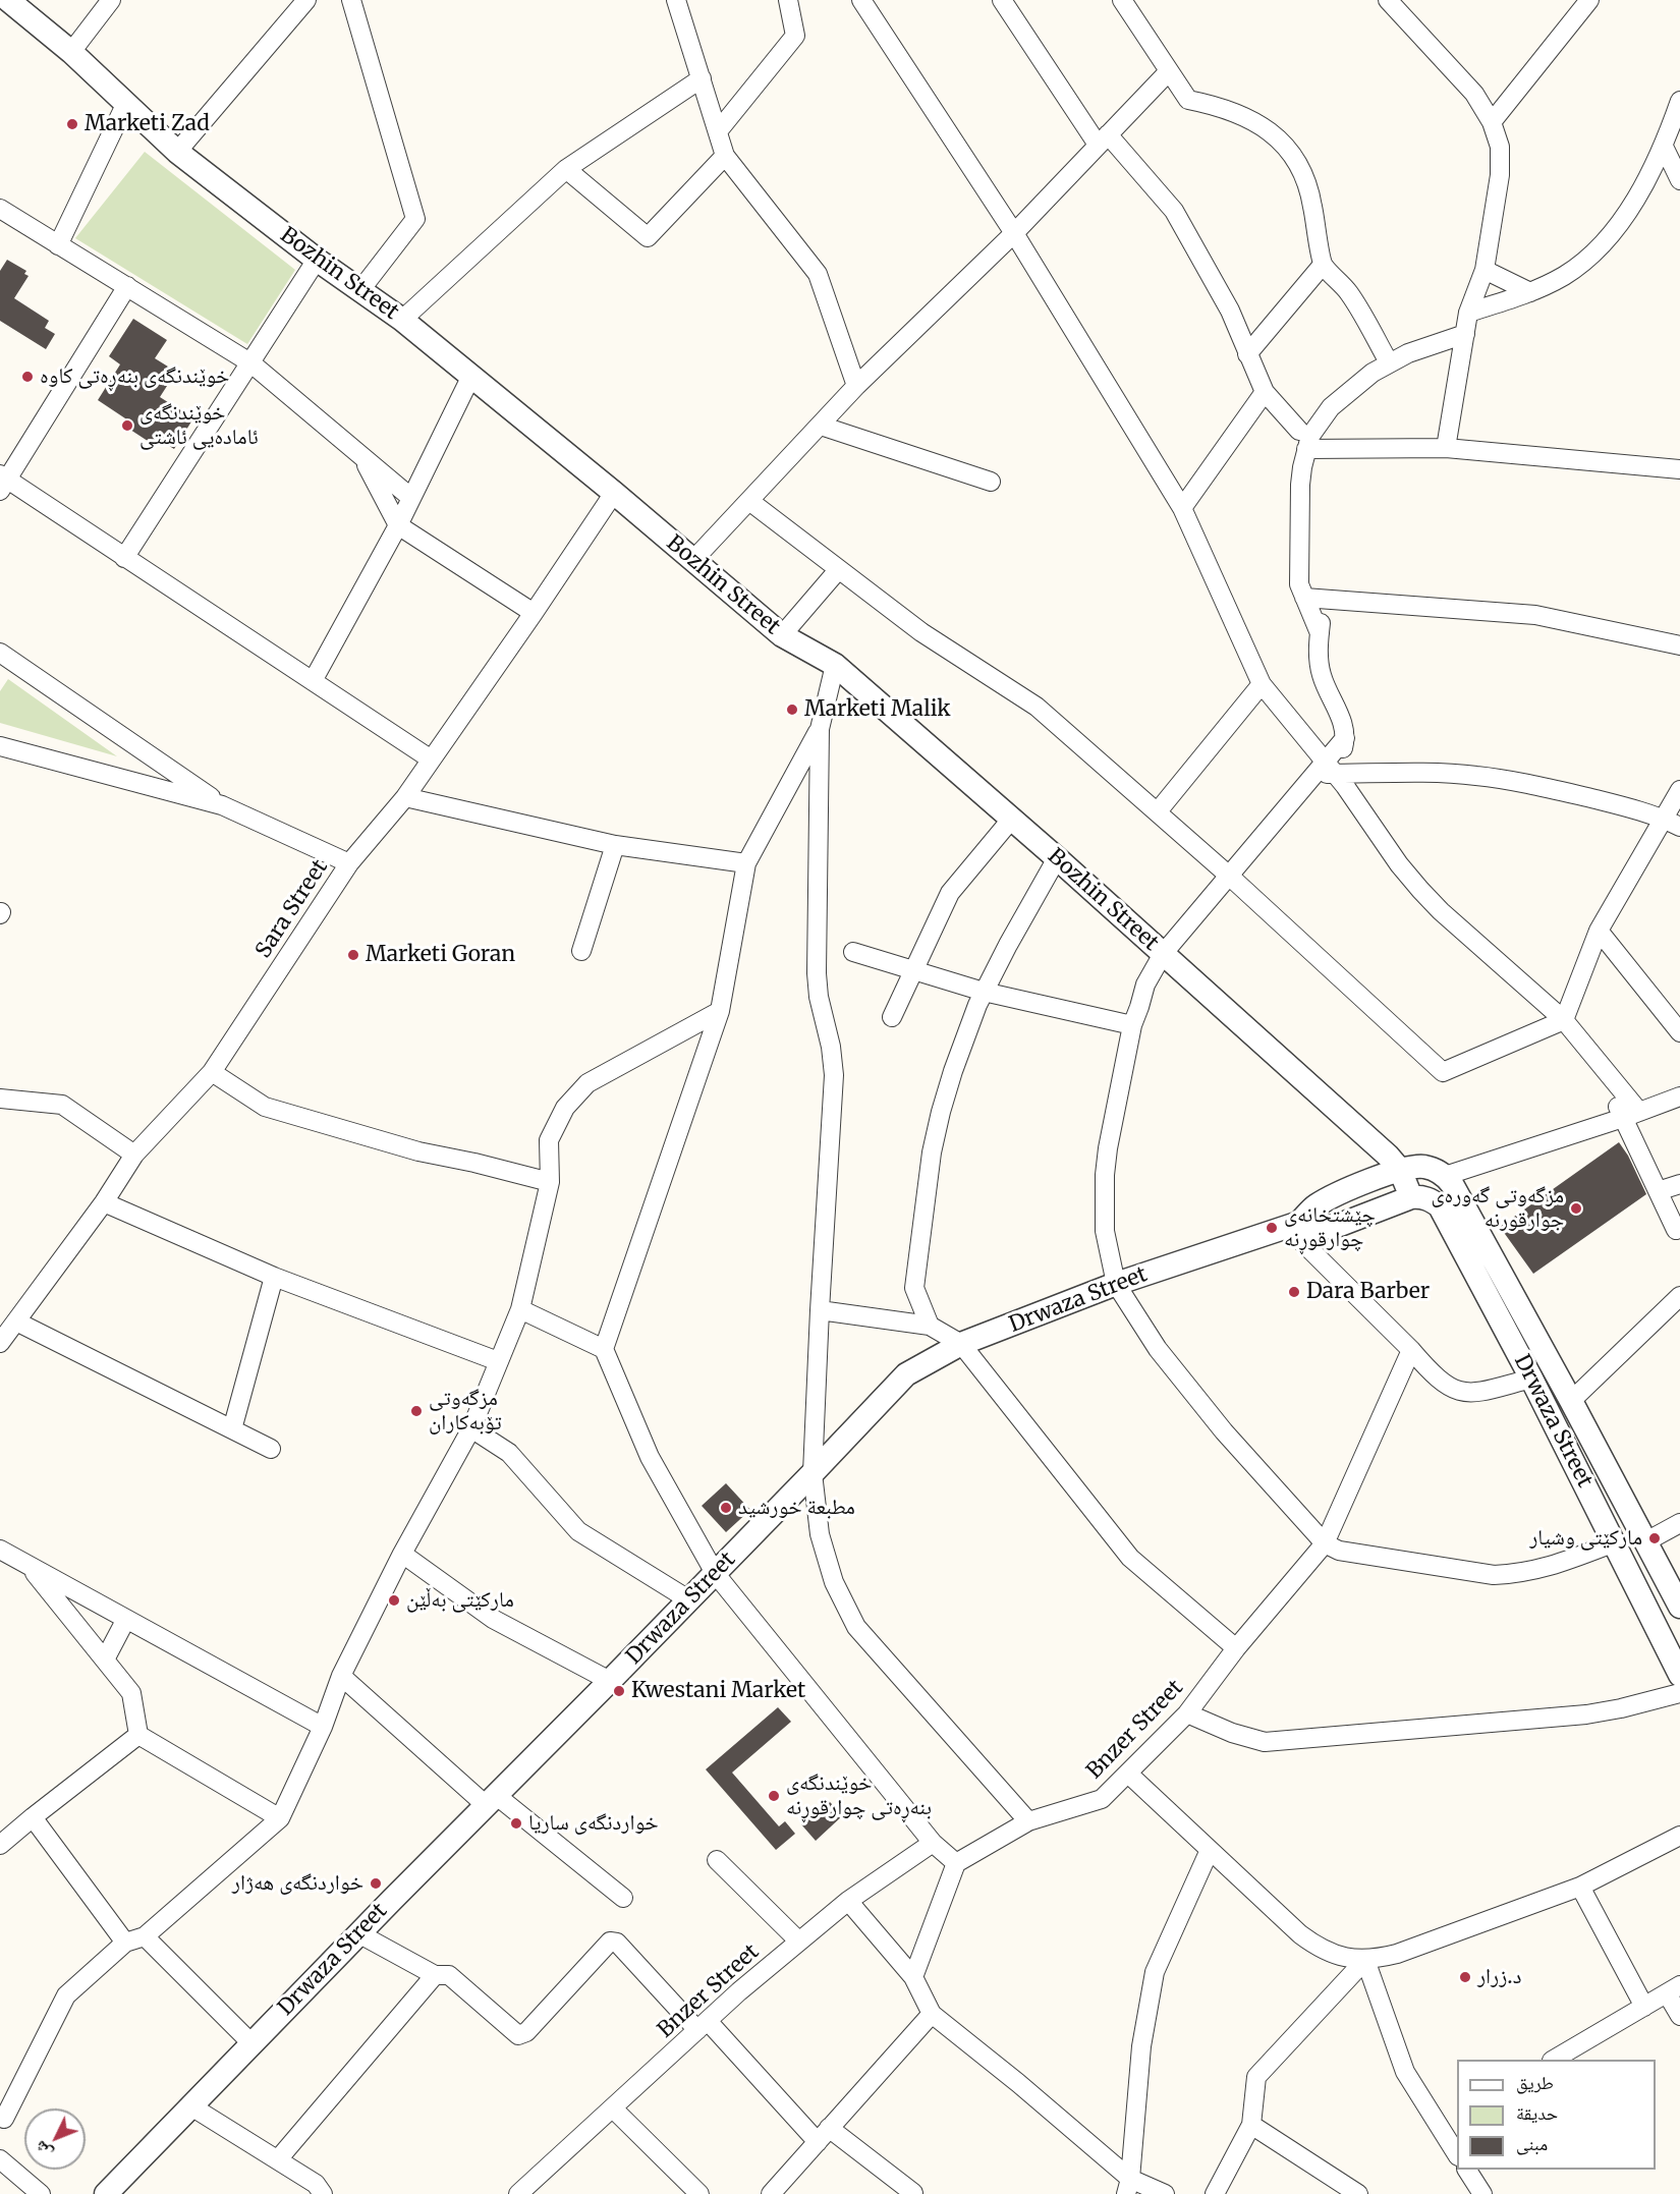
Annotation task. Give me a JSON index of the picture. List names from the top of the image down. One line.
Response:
{"streets":{"street":["Bozhin Street","Sara Street","Drwaza Street","Bnzer Street"]},"crossings":[["Bozhin Street","Sara Street"],["Bozhin Street","Drwaza Street"]],"places":["Marketi Zad","خوێندنگەی بنەڕەتی کاوە","خوێندنگەی ئامادەیی ئاشتی","Marketi Malik","Marketi Goran","مزگەوتی گەورەی جوارقورنە","چێشتخانەی چوارقوڕنە","Dara Barber","مزگەوتی تۆبەکاران","مطبعة خورشيد","مارکێتی وشیار","مارکێتی بەڵێن","Kwestani Market","خوێندنگەی بنەڕەتی چوارقوڕنە","خواردنگەی ساریا","خواردنگەی هەژار","د.زرار"],"legend":["طريق","حديقة","مبنى"],"north":"bottom left"}
